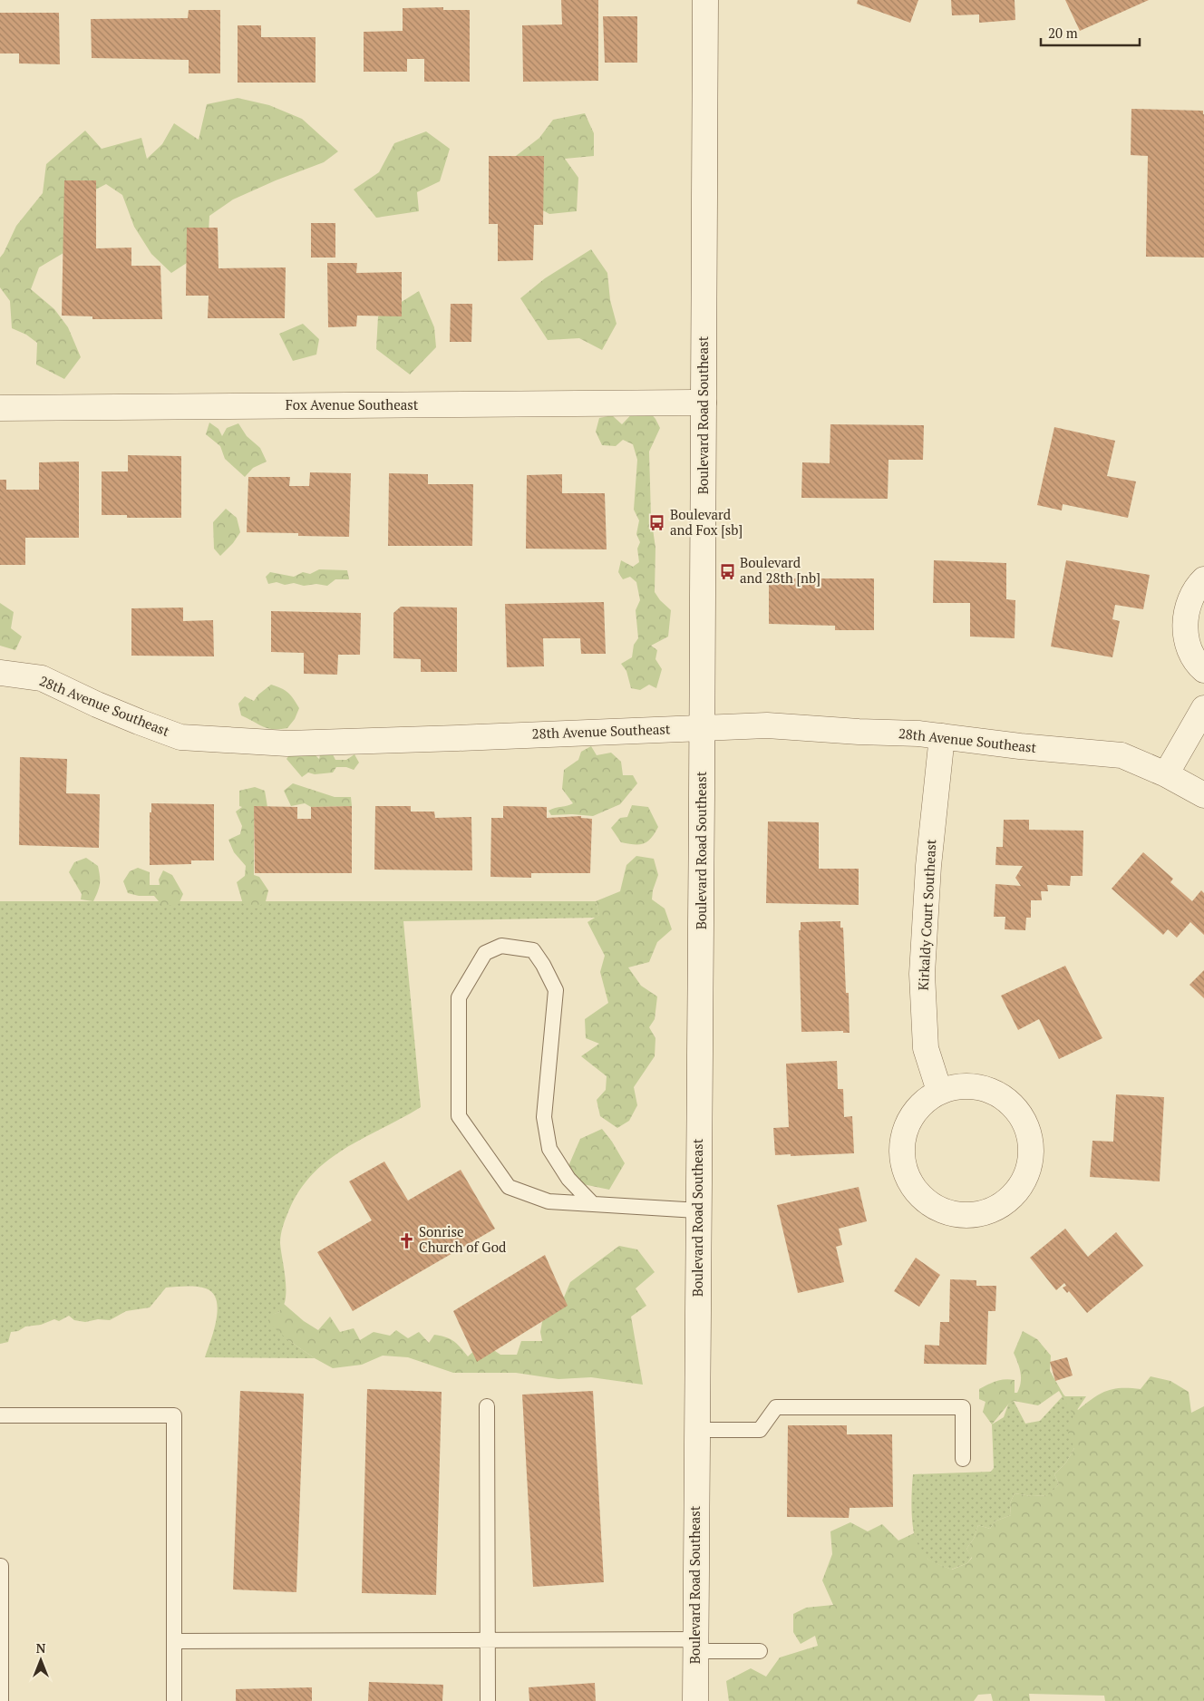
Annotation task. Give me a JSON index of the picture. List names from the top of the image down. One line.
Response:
{"streets":{"street":["Fox Avenue Southeast","Boulevard Road Southeast","28th Avenue Southeast","Kirkaldy Court Southeast"]},"crossings":[["Fox Avenue Southeast","Boulevard Road Southeast"],["Boulevard Road Southeast","28th Avenue Southeast"],["28th Avenue Southeast","Kirkaldy Court Southeast"]],"places":{"bus stop":["Boulevard and Fox [sb]","Boulevard and 28th [nb]"],"church":["Sonrise Church of God"]},"scale_bar":"20 m","north":"top"}
